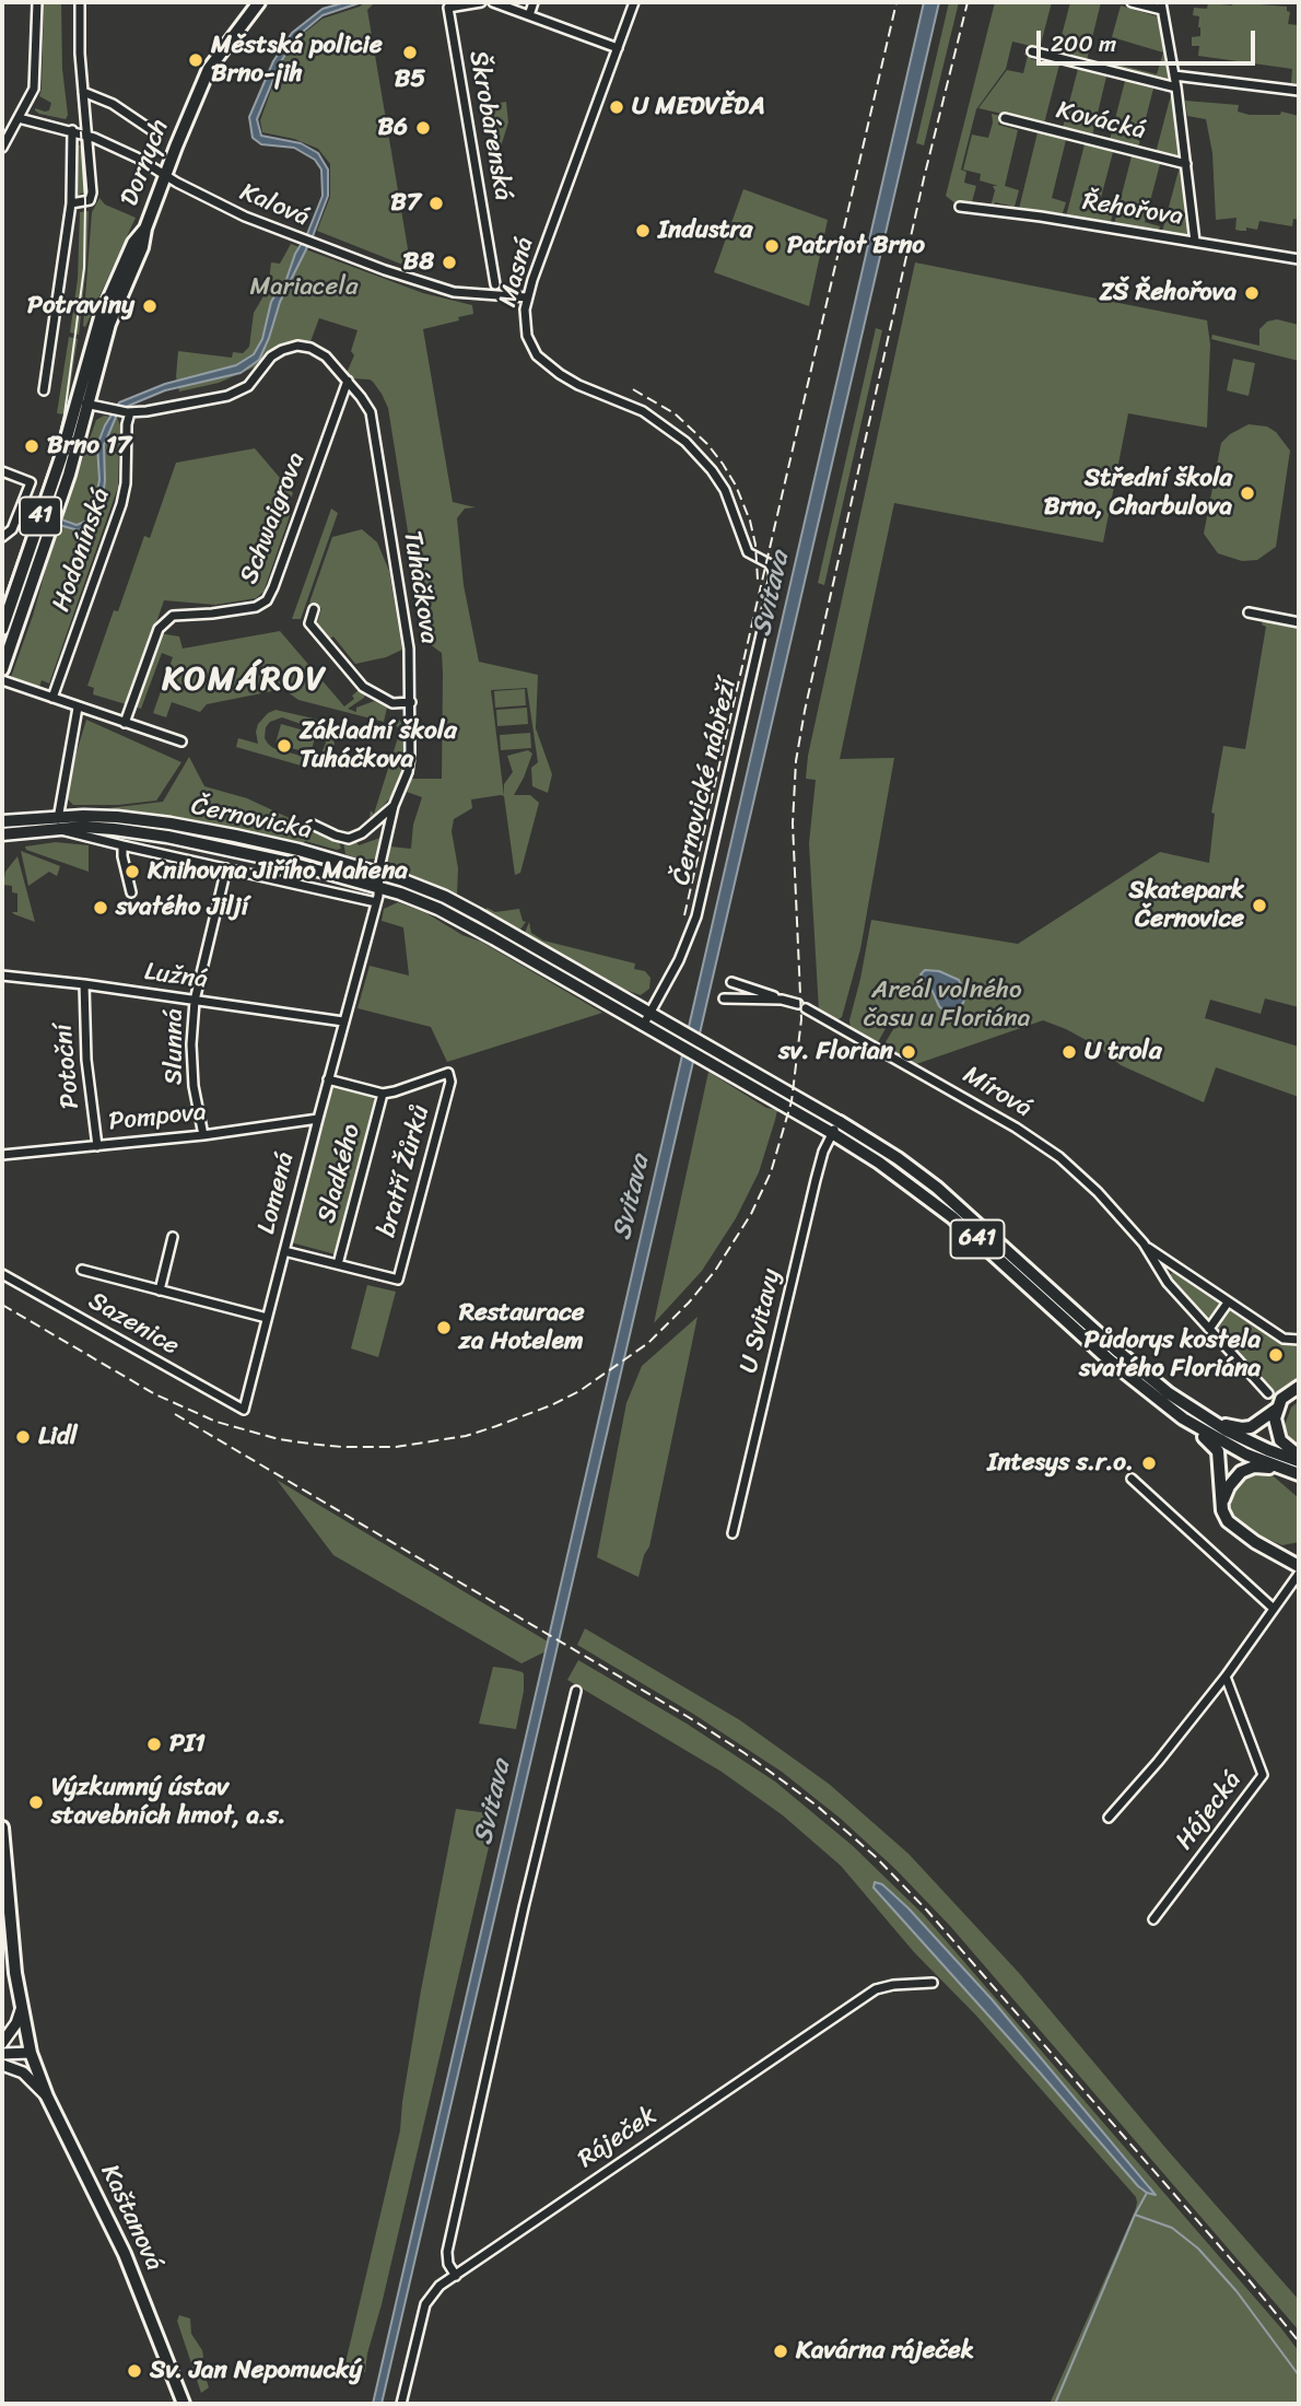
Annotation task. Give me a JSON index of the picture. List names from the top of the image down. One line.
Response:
{"streets":{"main road":["Dornych","41","Černovická","641","Kaštanová"],"street":["Kovácká","Škrobárenská","Kalová","Řehořova","Masná","Schwaigrova","Hodonínská","Tuháčkova","Černovické nábřeží","Lužná","Slunná","Potoční","Mírová","Pompova","bratří Žůrků","Sladkého","Lomená","U Svitavy","Sazenice","Hájecká","Ráječek"]},"crossings":[["Dornych","Kalová"],["Dornych","41"],["Dornych","Tuháčkova"],["Kalová","Masná"],["Masná","Černovické nábřeží"],["41","Tuháčkova"],["Schwaigrova","Tuháčkova"],["Hodonínská","Tuháčkova"],["Tuháčkova","Černovická"],["Tuháčkova","Lomená"],["Černovické nábřeží","Černovická"],["Černovická","Slunná"],["Černovická","Lomená"],["Černovická","641"],["Černovická","U Svitavy"],["Lužná","Slunná"],["Lužná","Potoční"],["Lužná","Lomená"],["Slunná","Pompova"],["Potoční","Pompova"],["Pompova","Lomená"],["bratří Žůrků","Sladkého"],["Lomená","Sazenice"],["641","U Svitavy"]],"districts":["KOMÁROV"],"water":["Svitava"],"parks":["Mariacela","Areál volného času u Floriána"],"places":["B5","Městská policie Brno-jih","U MEDVĚDA","B6","B7","Industra","Patriot Brno","B8","ZŠ Řehořova","Potraviny","Brno 17","Střední škola Brno, Charbulova","Základní škola Tuháčkova","Knihovna Jiřího Mahena","Skatepark Černovice","svatého Jiljí","sv. Florian","U trola","Restaurace za Hotelem","Půdorys kostela svatého Floriána","Lidl","Intesys s.r.o.","PI1","Výzkumný ústav stavebních hmot, a.s.","Kavárna ráječek","Sv. Jan Nepomucký"],"scale_bar":"200 m"}
